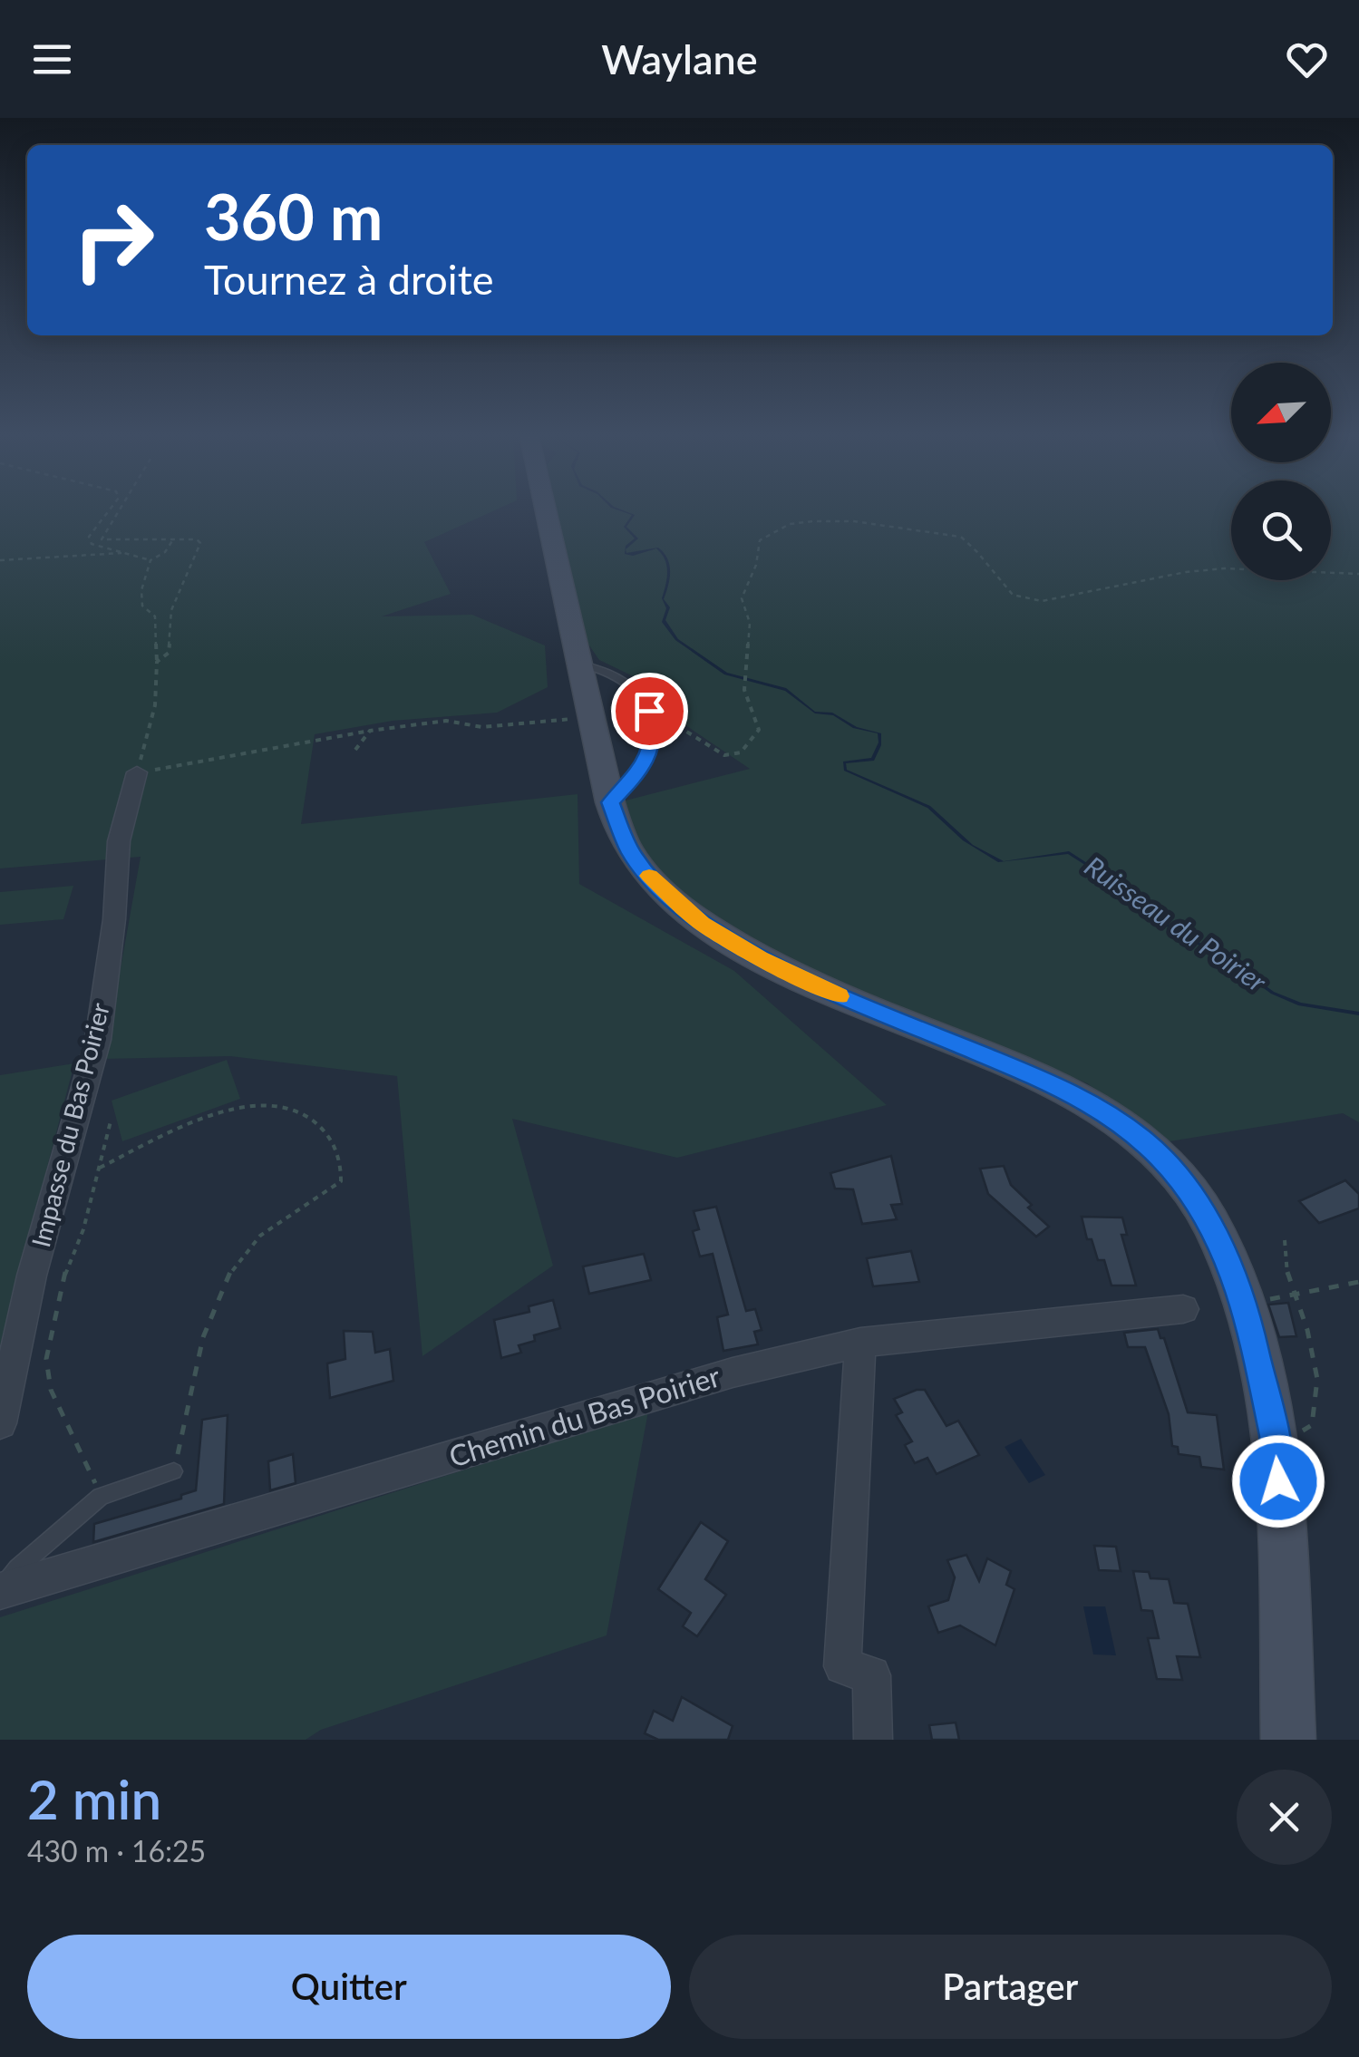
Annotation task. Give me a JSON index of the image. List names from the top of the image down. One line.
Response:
{"streets":{"street":["Impasse du Bas Poirier","Chemin du Bas Poirier"]},"water":["Ruisseau du Poirier"],"north":"bottom left","page":{"header":"Waylane","turn":["360 m","Tournez à droite"],"heading":["2 min","430 m · 16:25"],"buttons":["Quitter","Partager"]}}
